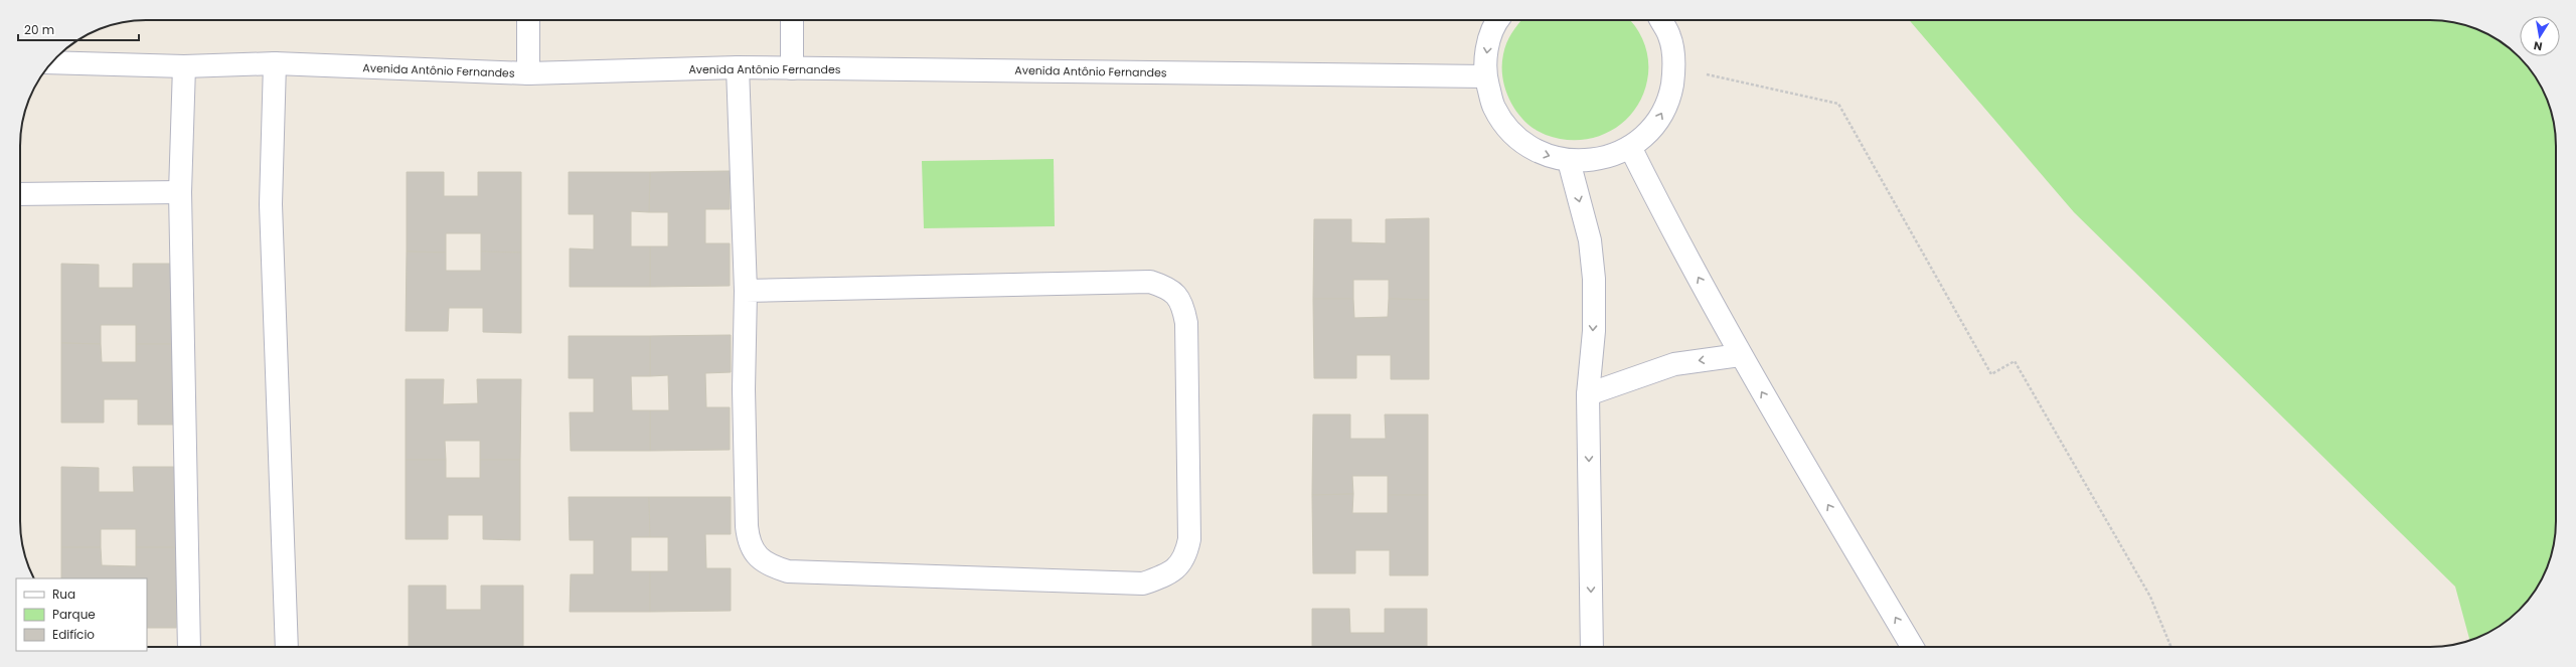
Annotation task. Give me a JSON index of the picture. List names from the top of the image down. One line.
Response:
{"streets":{"street":["Avenida Antônio Fernandes"]},"legend":["Rua","Parque","Edifício"],"scale_bar":"20 m","north":"bottom"}
